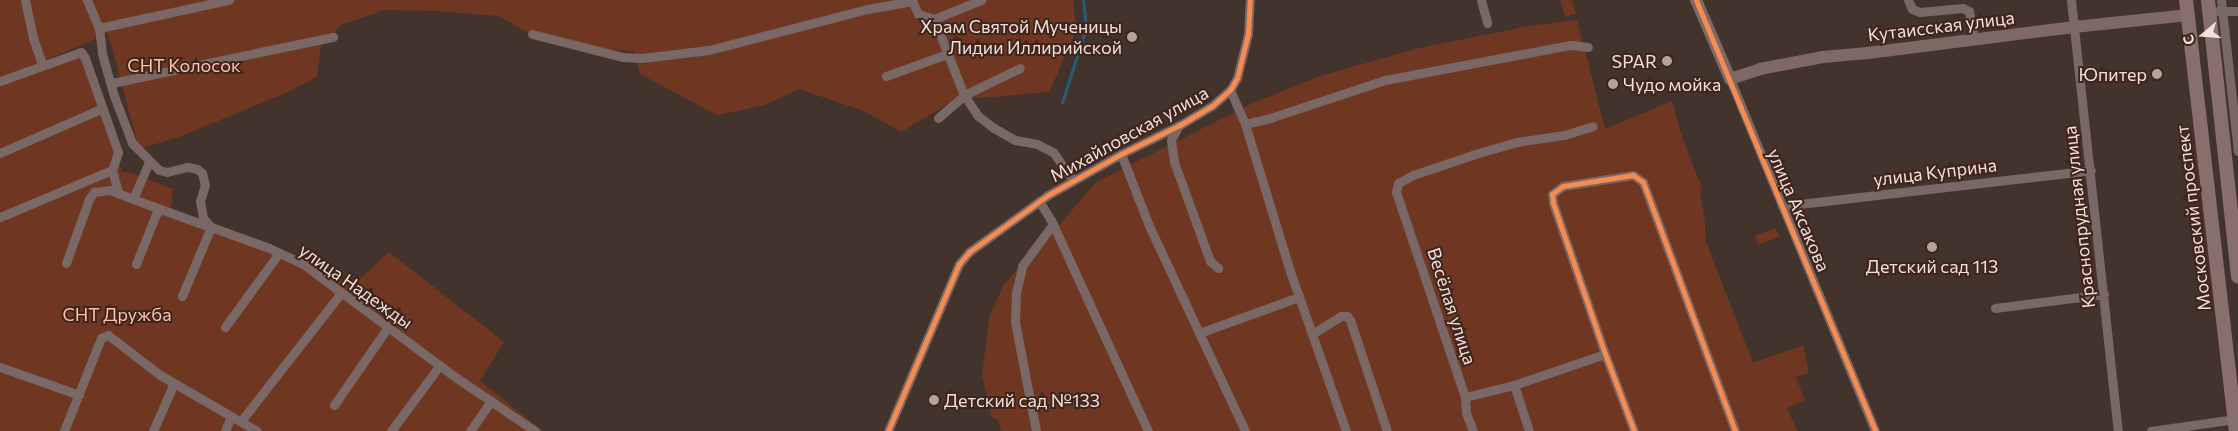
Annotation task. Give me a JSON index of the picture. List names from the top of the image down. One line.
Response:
{"streets":{"main road":["Московский проспект"],"street":["Кутаисская улица","Михайловская улица","улица Куприна","улица Аксакова","Краснопрудная улица","улица Надежды","Весёлая улица"]},"crossings":[["Кутаисская улица","улица Аксакова"],["Кутаисская улица","Краснопрудная улица"],["Кутаисская улица","Московский проспект"],["улица Куприна","улица Аксакова"],["улица Куприна","Краснопрудная улица"]],"parks":["СНТ Колосок","СНТ Дружба"],"places":["Храм Святой Мученицы Лидии Иллирийской","SPAR","Юпитер","Чудо мойка","Детский сад 113","Детский сад №133"],"north":"left"}
